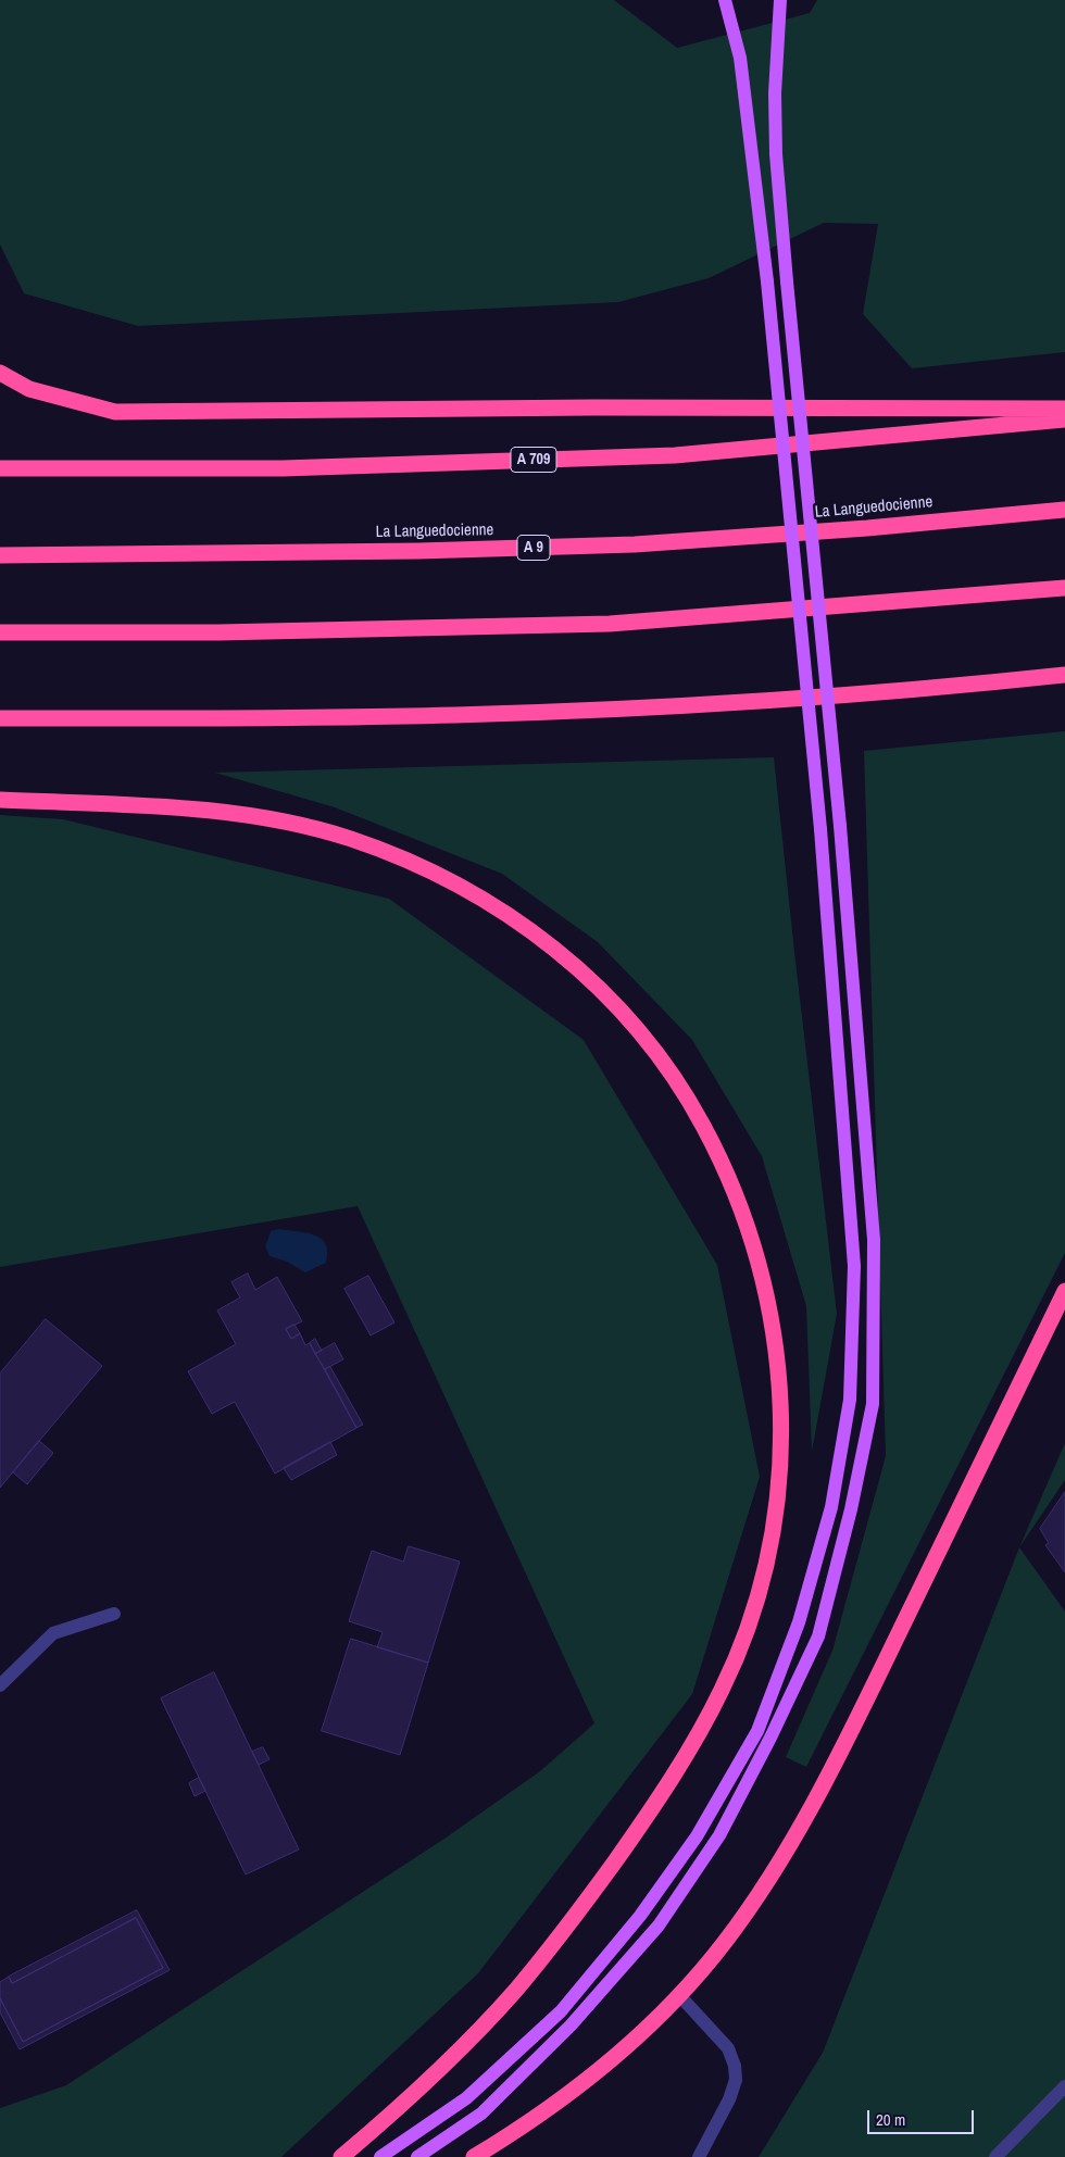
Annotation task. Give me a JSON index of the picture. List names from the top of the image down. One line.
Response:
{"streets":{"highway":["A 709","La Languedocienne","A 9"]},"scale_bar":"20 m"}
